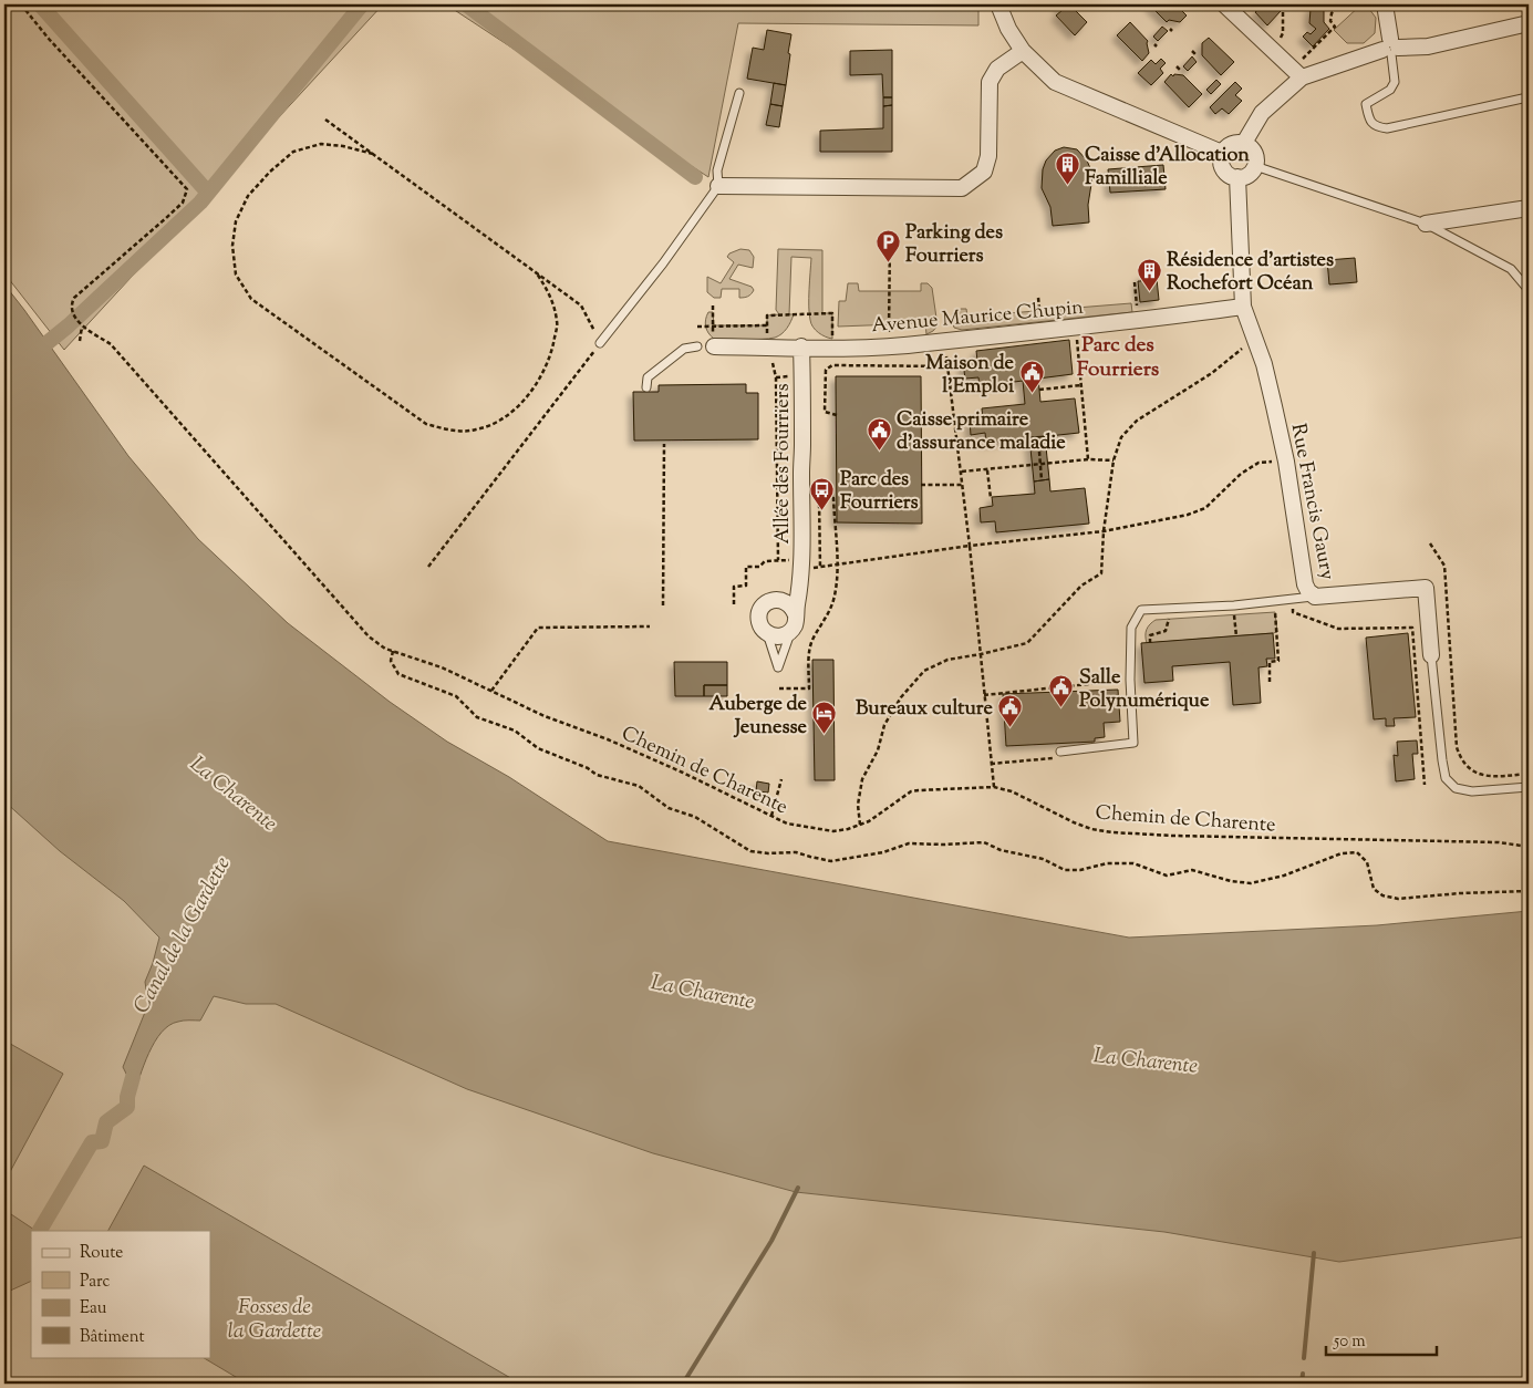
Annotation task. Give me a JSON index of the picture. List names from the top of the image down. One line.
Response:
{"streets":{"street":["Avenue Maurice Chupin","Allée des Fourriers","Rue Francis Gaury"],"path":["Chemin de Charente"]},"crossings":[["Avenue Maurice Chupin","Allée des Fourriers"],["Avenue Maurice Chupin","Rue Francis Gaury"]],"districts":["Parc des Fourriers"],"water":["La Charente","Canal de la Gardette","Fosses de la Gardette"],"places":{"building":["Caisse d'Allocation Familliale","Résidence d'artistes Rochefort Océan"],"parking":["Parking des Fourriers"],"public building":["Maison de l'Emploi","Caisse primaire d'assurance maladie","Salle Polynumérique","Bureaux culture"],"bus stop":["Parc des Fourriers"],"hotel":["Auberge de Jeunesse"]},"legend":["Route","Parc","Eau","Bâtiment"],"scale_bar":"50 m"}
